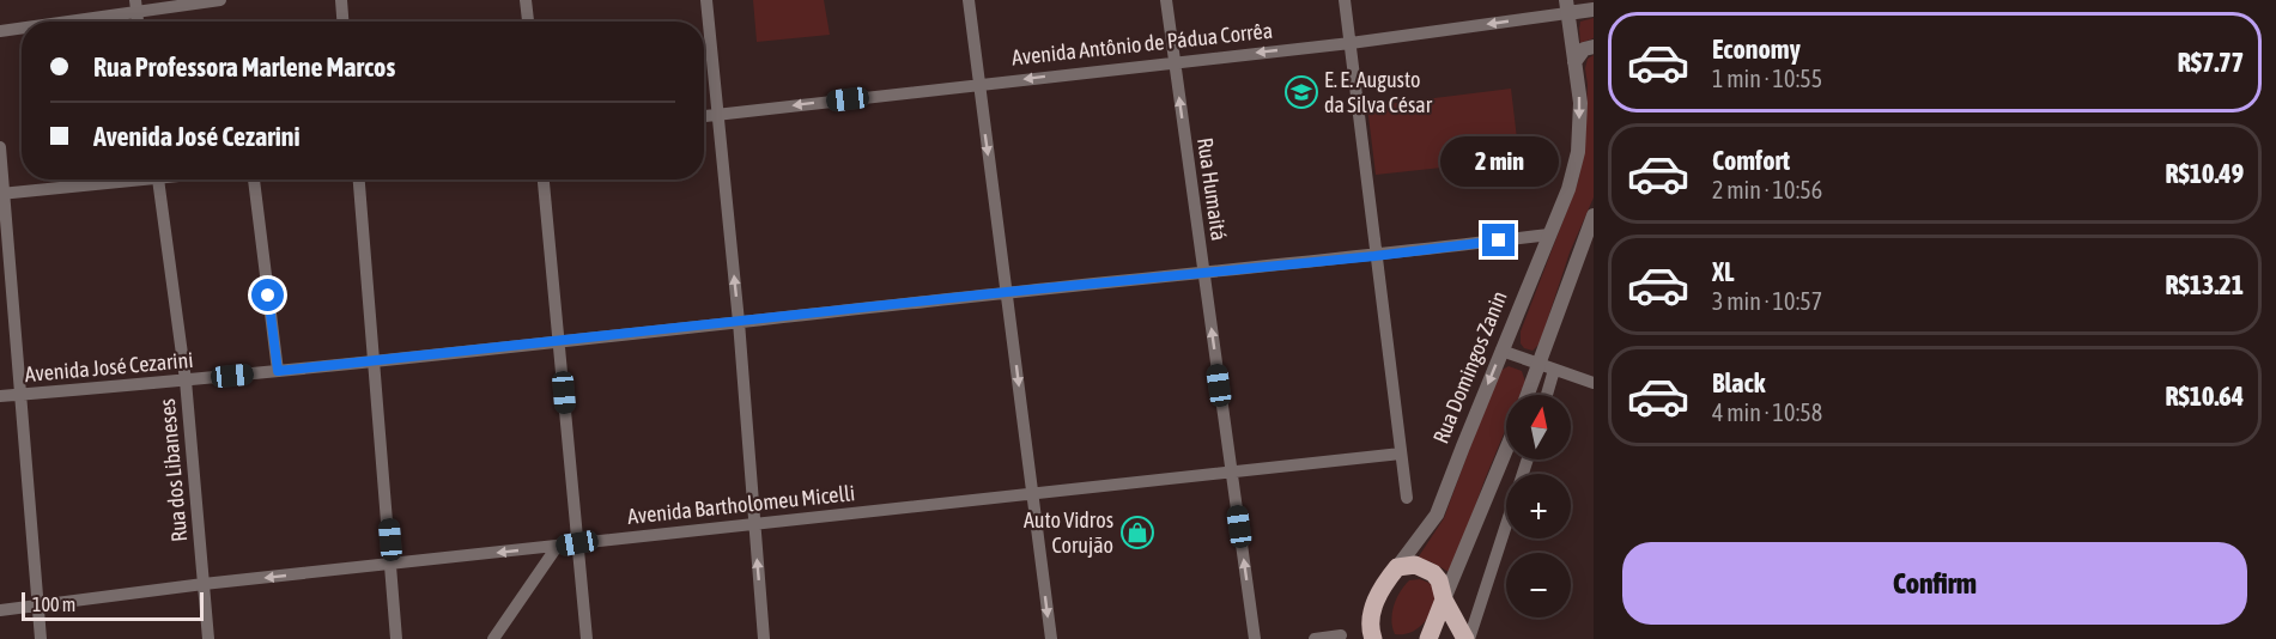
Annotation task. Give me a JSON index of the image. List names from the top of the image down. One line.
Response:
{"streets":{"main road":["Rua Domingos Zanin"],"street":["Avenida Antônio de Pádua Corrêa","Rua Humaitá","Avenida José Cezarini","Rua dos Libaneses","Avenida Bartholomeu Micelli"]},"crossings":[["Avenida Antônio de Pádua Corrêa","Rua Humaitá"],["Avenida Antônio de Pádua Corrêa","Rua Domingos Zanin"],["Rua Humaitá","Avenida José Cezarini"],["Rua Humaitá","Avenida Bartholomeu Micelli"],["Avenida José Cezarini","Rua Domingos Zanin"],["Avenida José Cezarini","Rua dos Libaneses"],["Rua dos Libaneses","Avenida Bartholomeu Micelli"]],"one_way":["Avenida Antônio de Pádua Corrêa","Rua Humaitá"],"places":{"school or university":["E. E. Augusto da Silva César"],"shop":["Auto Vidros Corujão"]},"scale_bar":"100 m","north":"top","page":{"list":[{"name":"Economy","note":"1 min · 10:55","value":"R$7.77"},{"name":"Comfort","note":"2 min · 10:56","value":"R$10.49"},{"name":"XL","note":"3 min · 10:57","value":"R$13.21"},{"name":"Black","note":"4 min · 10:58","value":"R$10.64"}],"banner":["Rua Professora Marlene Marcos","Avenida José Cezarini"],"bubble":"2 min","map_buttons":["+","−"],"buttons":"Confirm","scale":"100 m"}}
